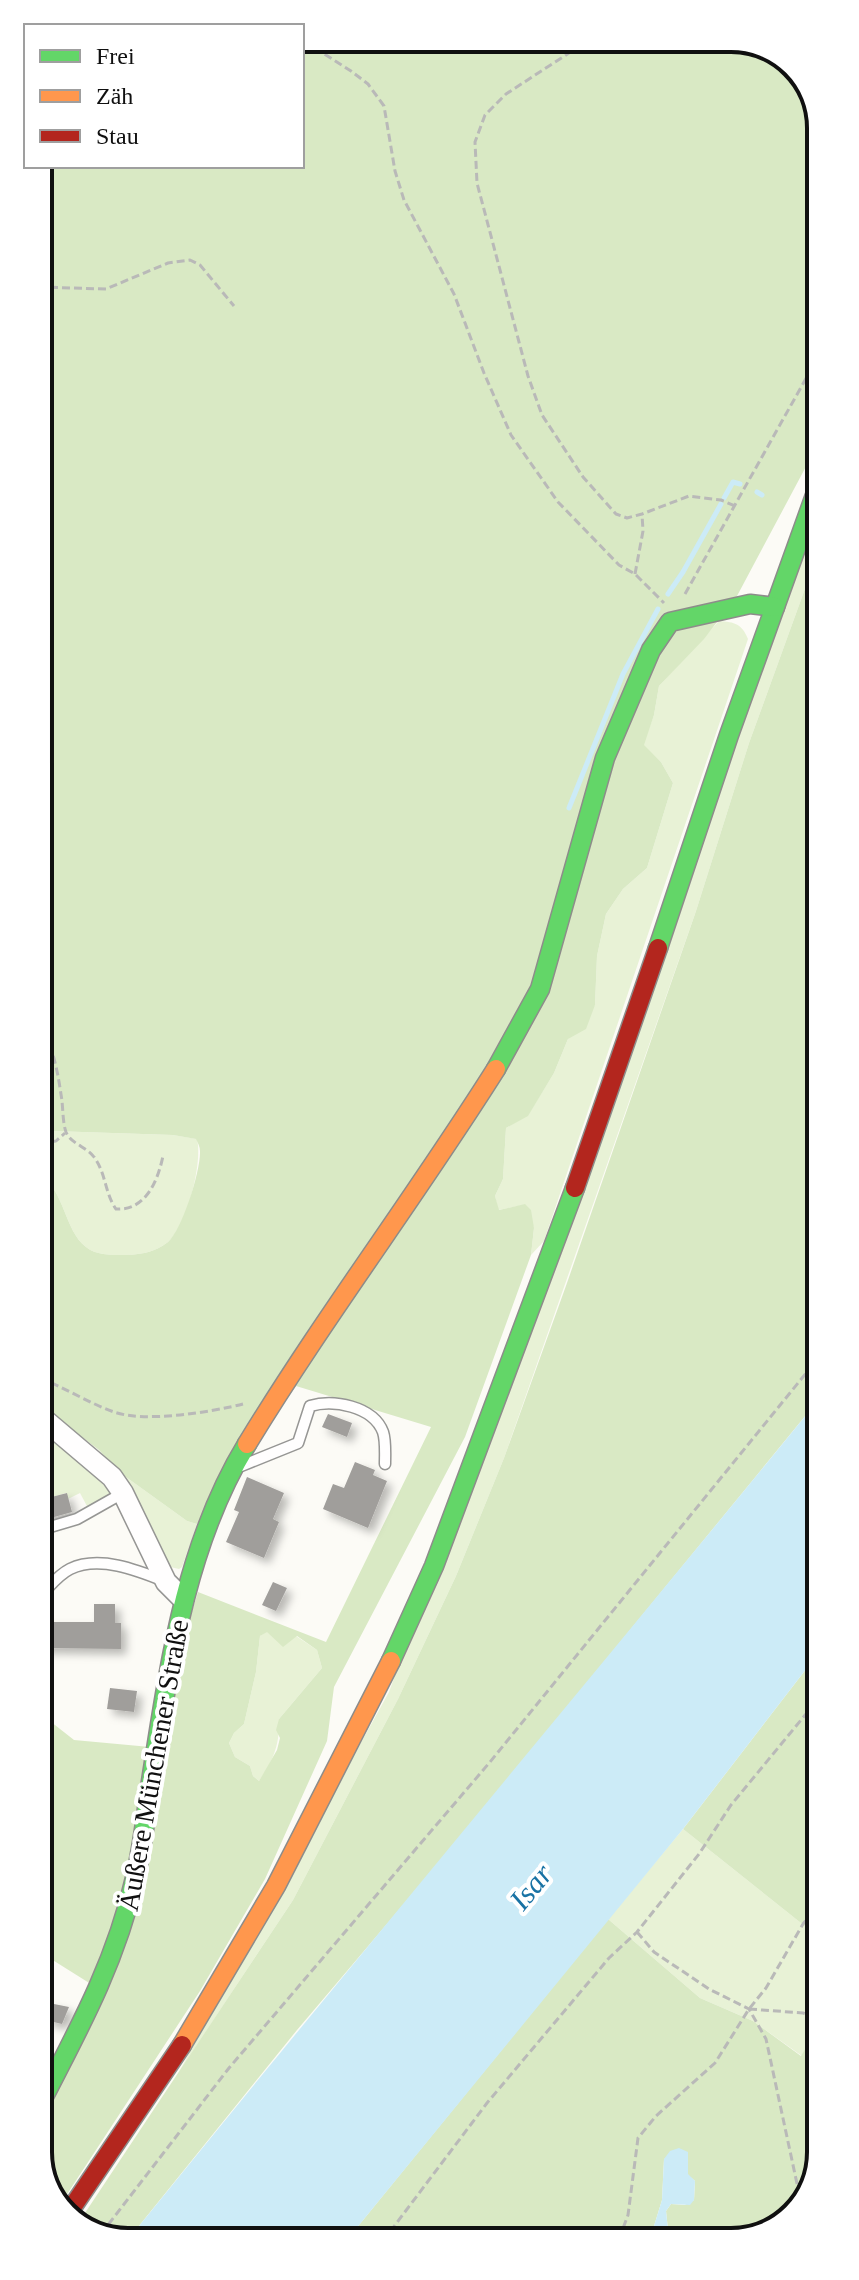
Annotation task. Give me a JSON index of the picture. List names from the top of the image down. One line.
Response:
{"streets":{"main road":["Äußere Münchener Straße"]},"water":["Isar"],"legend":["Frei","Zäh","Stau"]}
